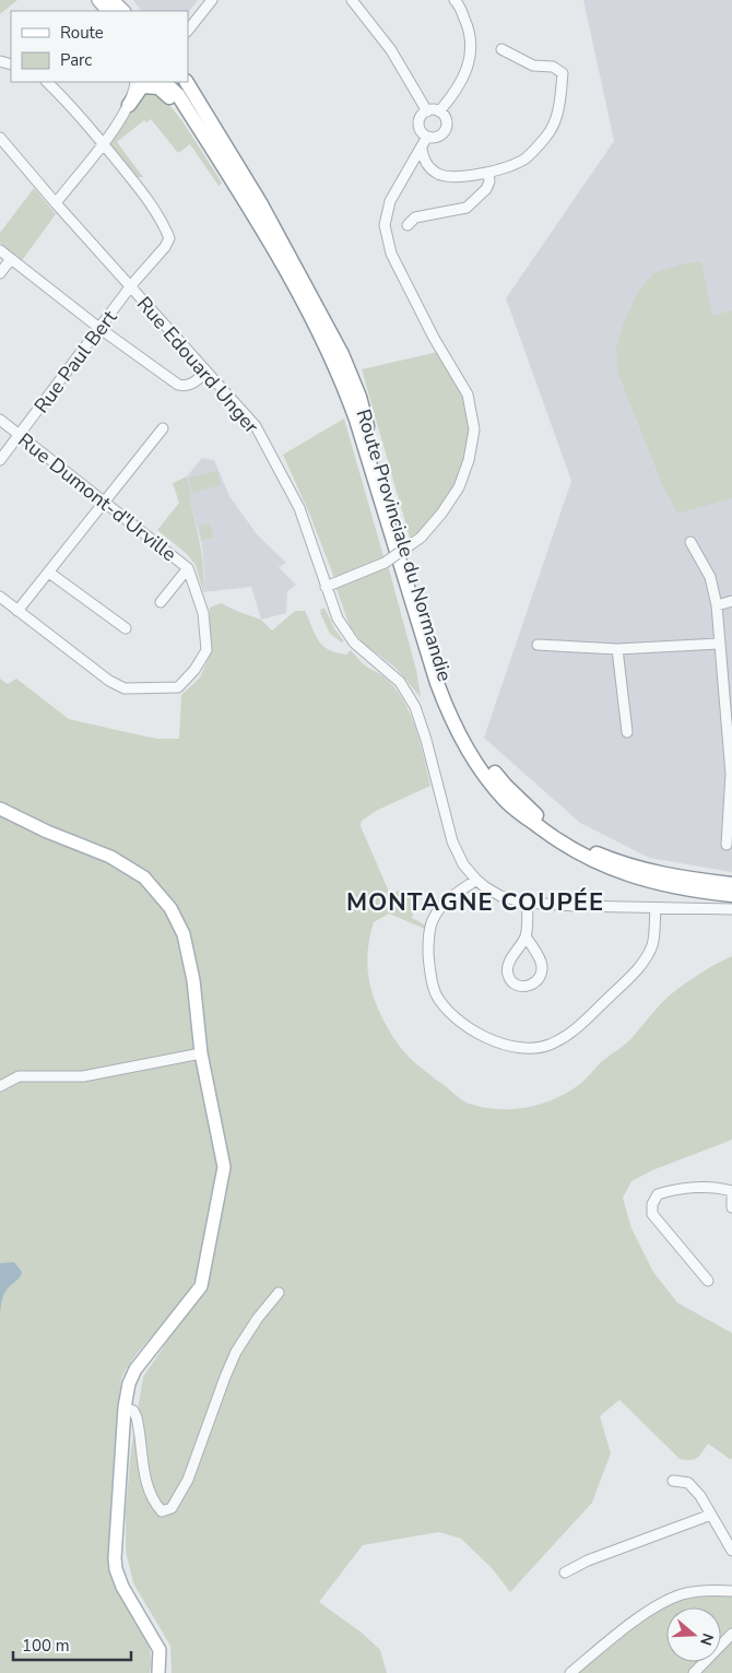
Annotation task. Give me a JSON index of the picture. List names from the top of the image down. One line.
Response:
{"streets":{"highway":["Route Provinciale du Normandie"],"street":["Rue Paul Bert","Rue Edouard Unger","Rue Dumont-d'Urville"]},"crossings":[["Rue Paul Bert","Rue Edouard Unger"],["Rue Paul Bert","Rue Dumont-d'Urville"]],"districts":["MONTAGNE COUPÉE"],"legend":["Route","Parc"],"scale_bar":"100 m","north":"right"}
